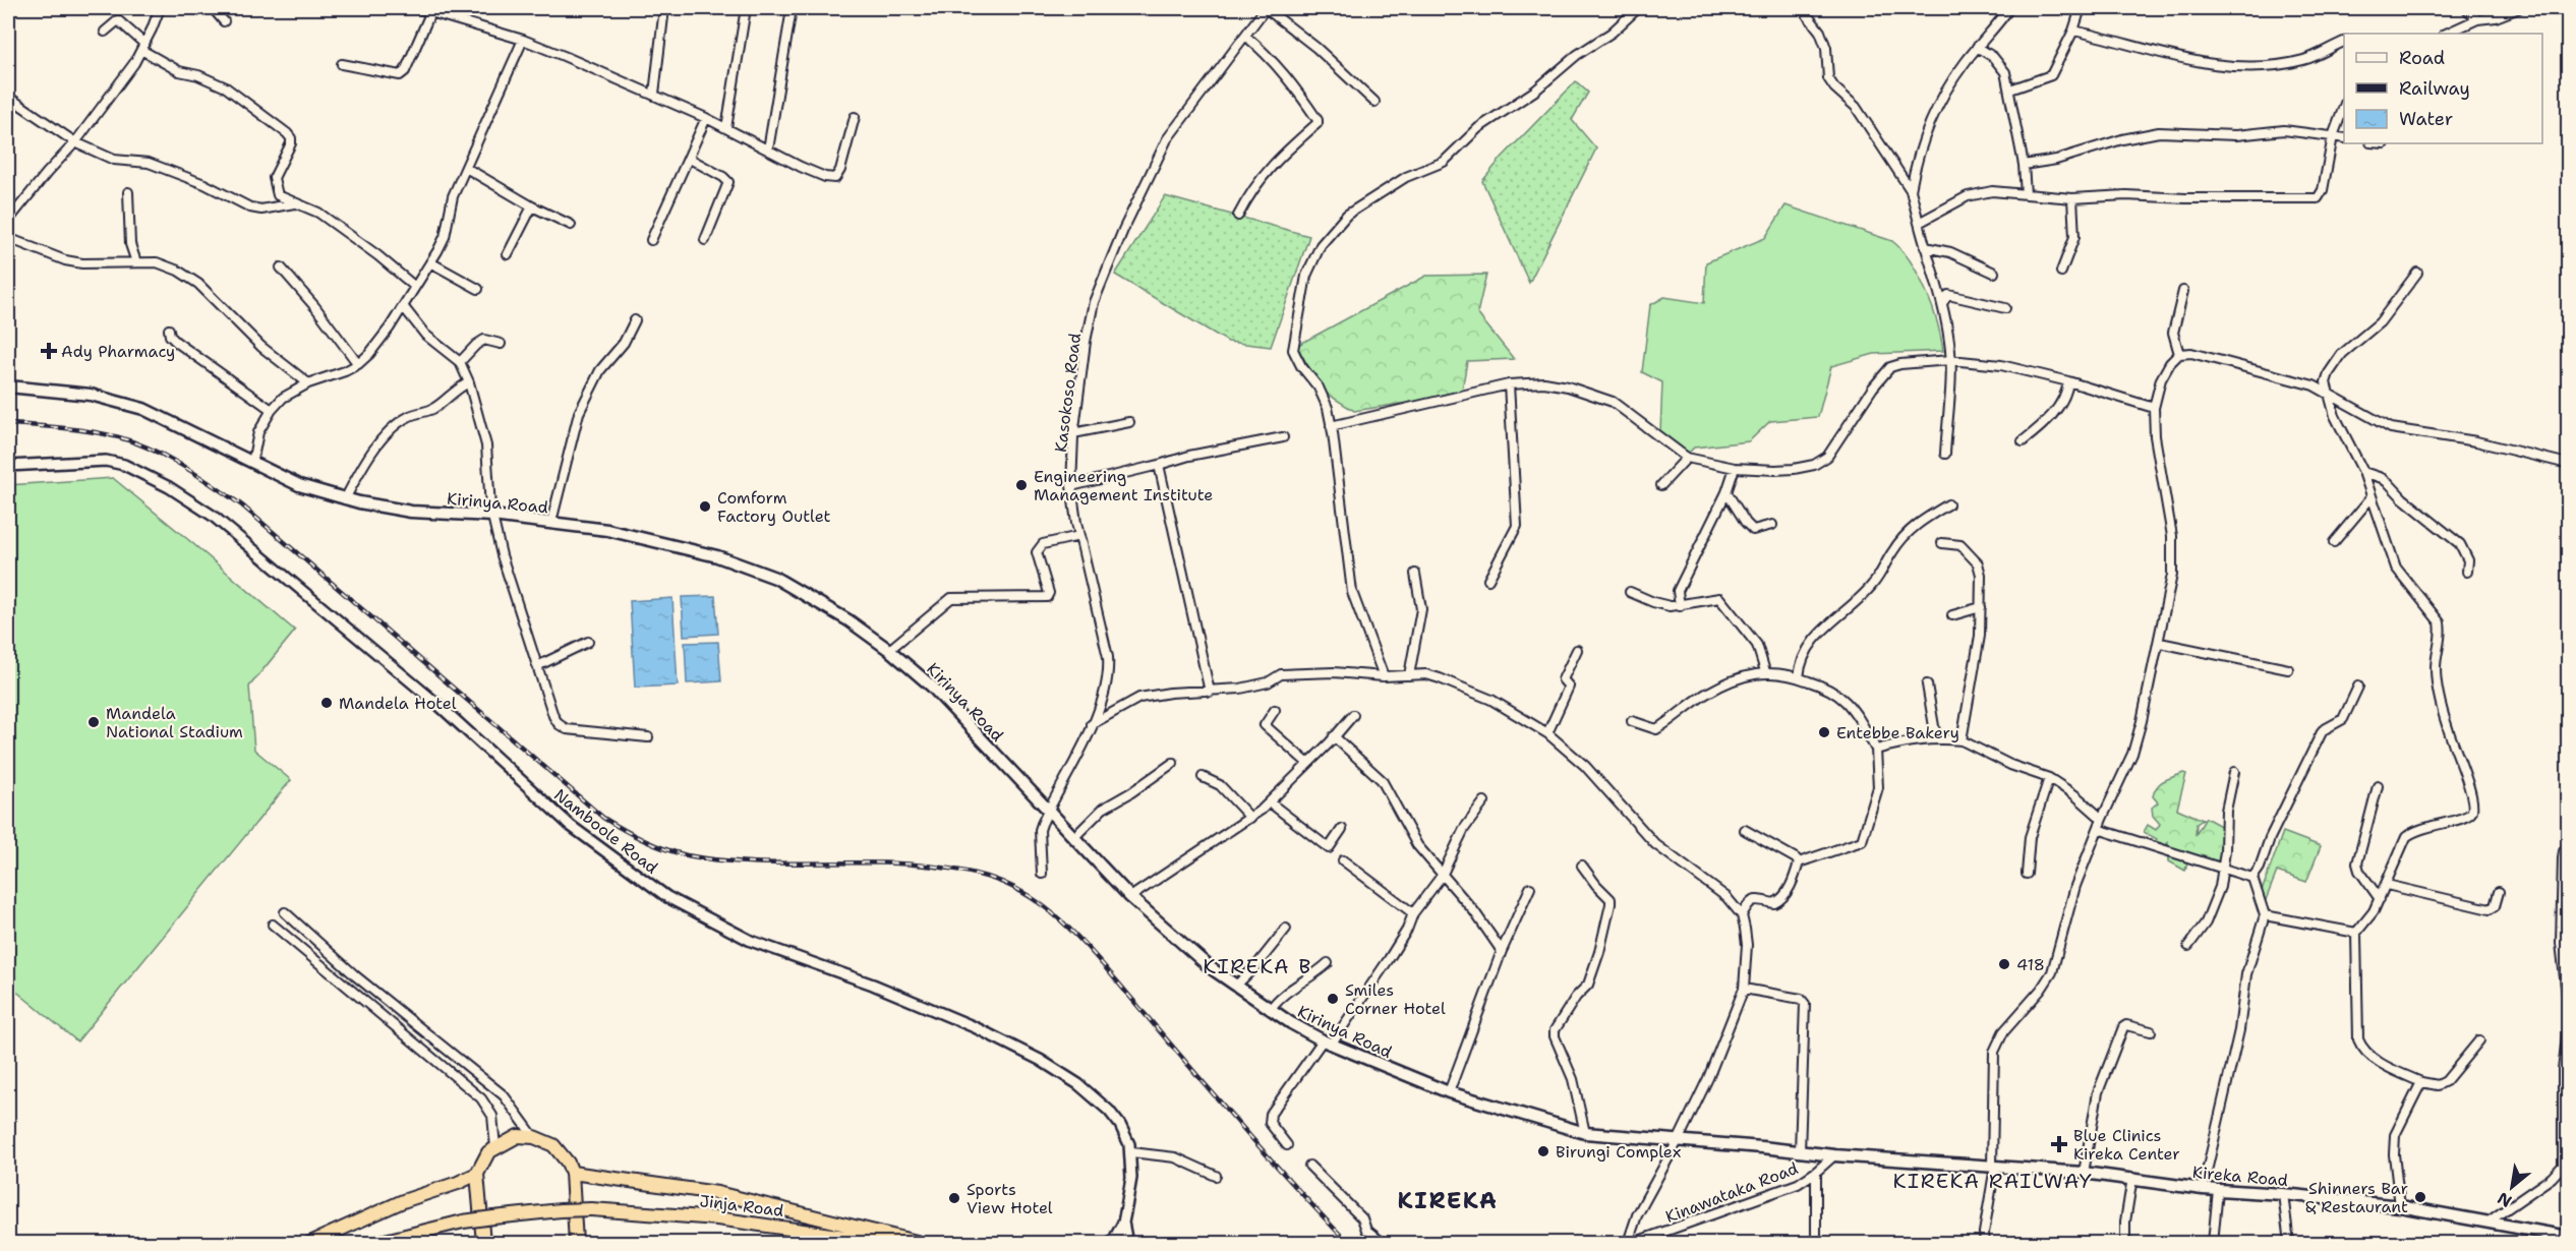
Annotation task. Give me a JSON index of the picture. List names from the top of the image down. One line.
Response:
{"streets":{"highway":["Jinja Road"],"main road":["Kirinya Road","Kireka Road"],"street":["Kasokoso Road","Namboole Road","Kinawataka Road"]},"crossings":[["Kasokoso Road","Kirinya Road"],["Kirinya Road","Kireka Road"],["Kirinya Road","Kinawataka Road"],["Kireka Road","Kinawataka Road"]],"districts":["KIREKA B","KIREKA RAILWAY","KIREKA"],"places":{"health":["Ady Pharmacy","Blue Clinics Kireka Center"],"other":["Engineering Management Institute","Comform Factory Outlet","Mandela Hotel","Mandela National Stadium","Entebbe Bakery","418","Smiles Corner Hotel","Birungi Complex","Shinners Bar & Restaurant","Sports View Hotel"]},"legend":["Road","Railway","Water"],"north":"bottom left"}
